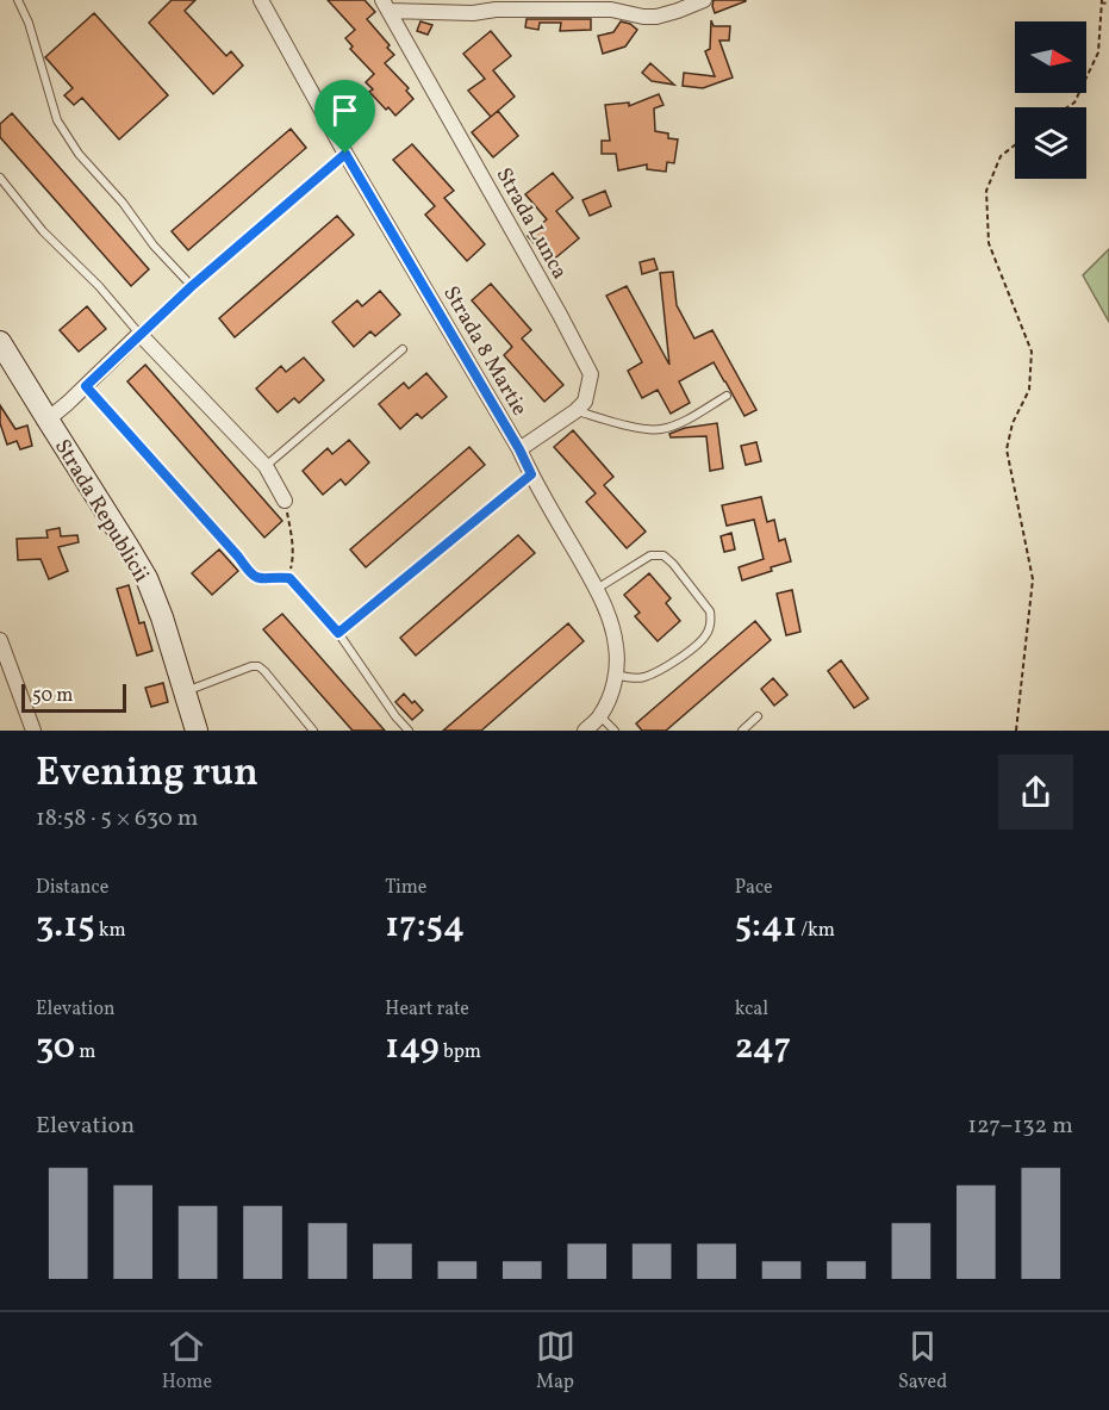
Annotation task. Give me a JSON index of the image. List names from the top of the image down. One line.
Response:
{"streets":{"main road":["Strada Republicii"],"street":["Strada Lunca","Strada 8 Martie"]},"scale_bar":"50 m","north":"right","page":{"scale":"50 m","heading":["Evening run","18:58 · 5 × 630 m"],"stats":[["Distance","3.15 km"],["Time","17:54"],["Pace","5:41 /km"],["Elevation","30 m"],["Heart rate","149 bpm"],["kcal","247"]],"chart":["Elevation","127–132 m"],"tabs":["Home","Map","Saved"]}}
